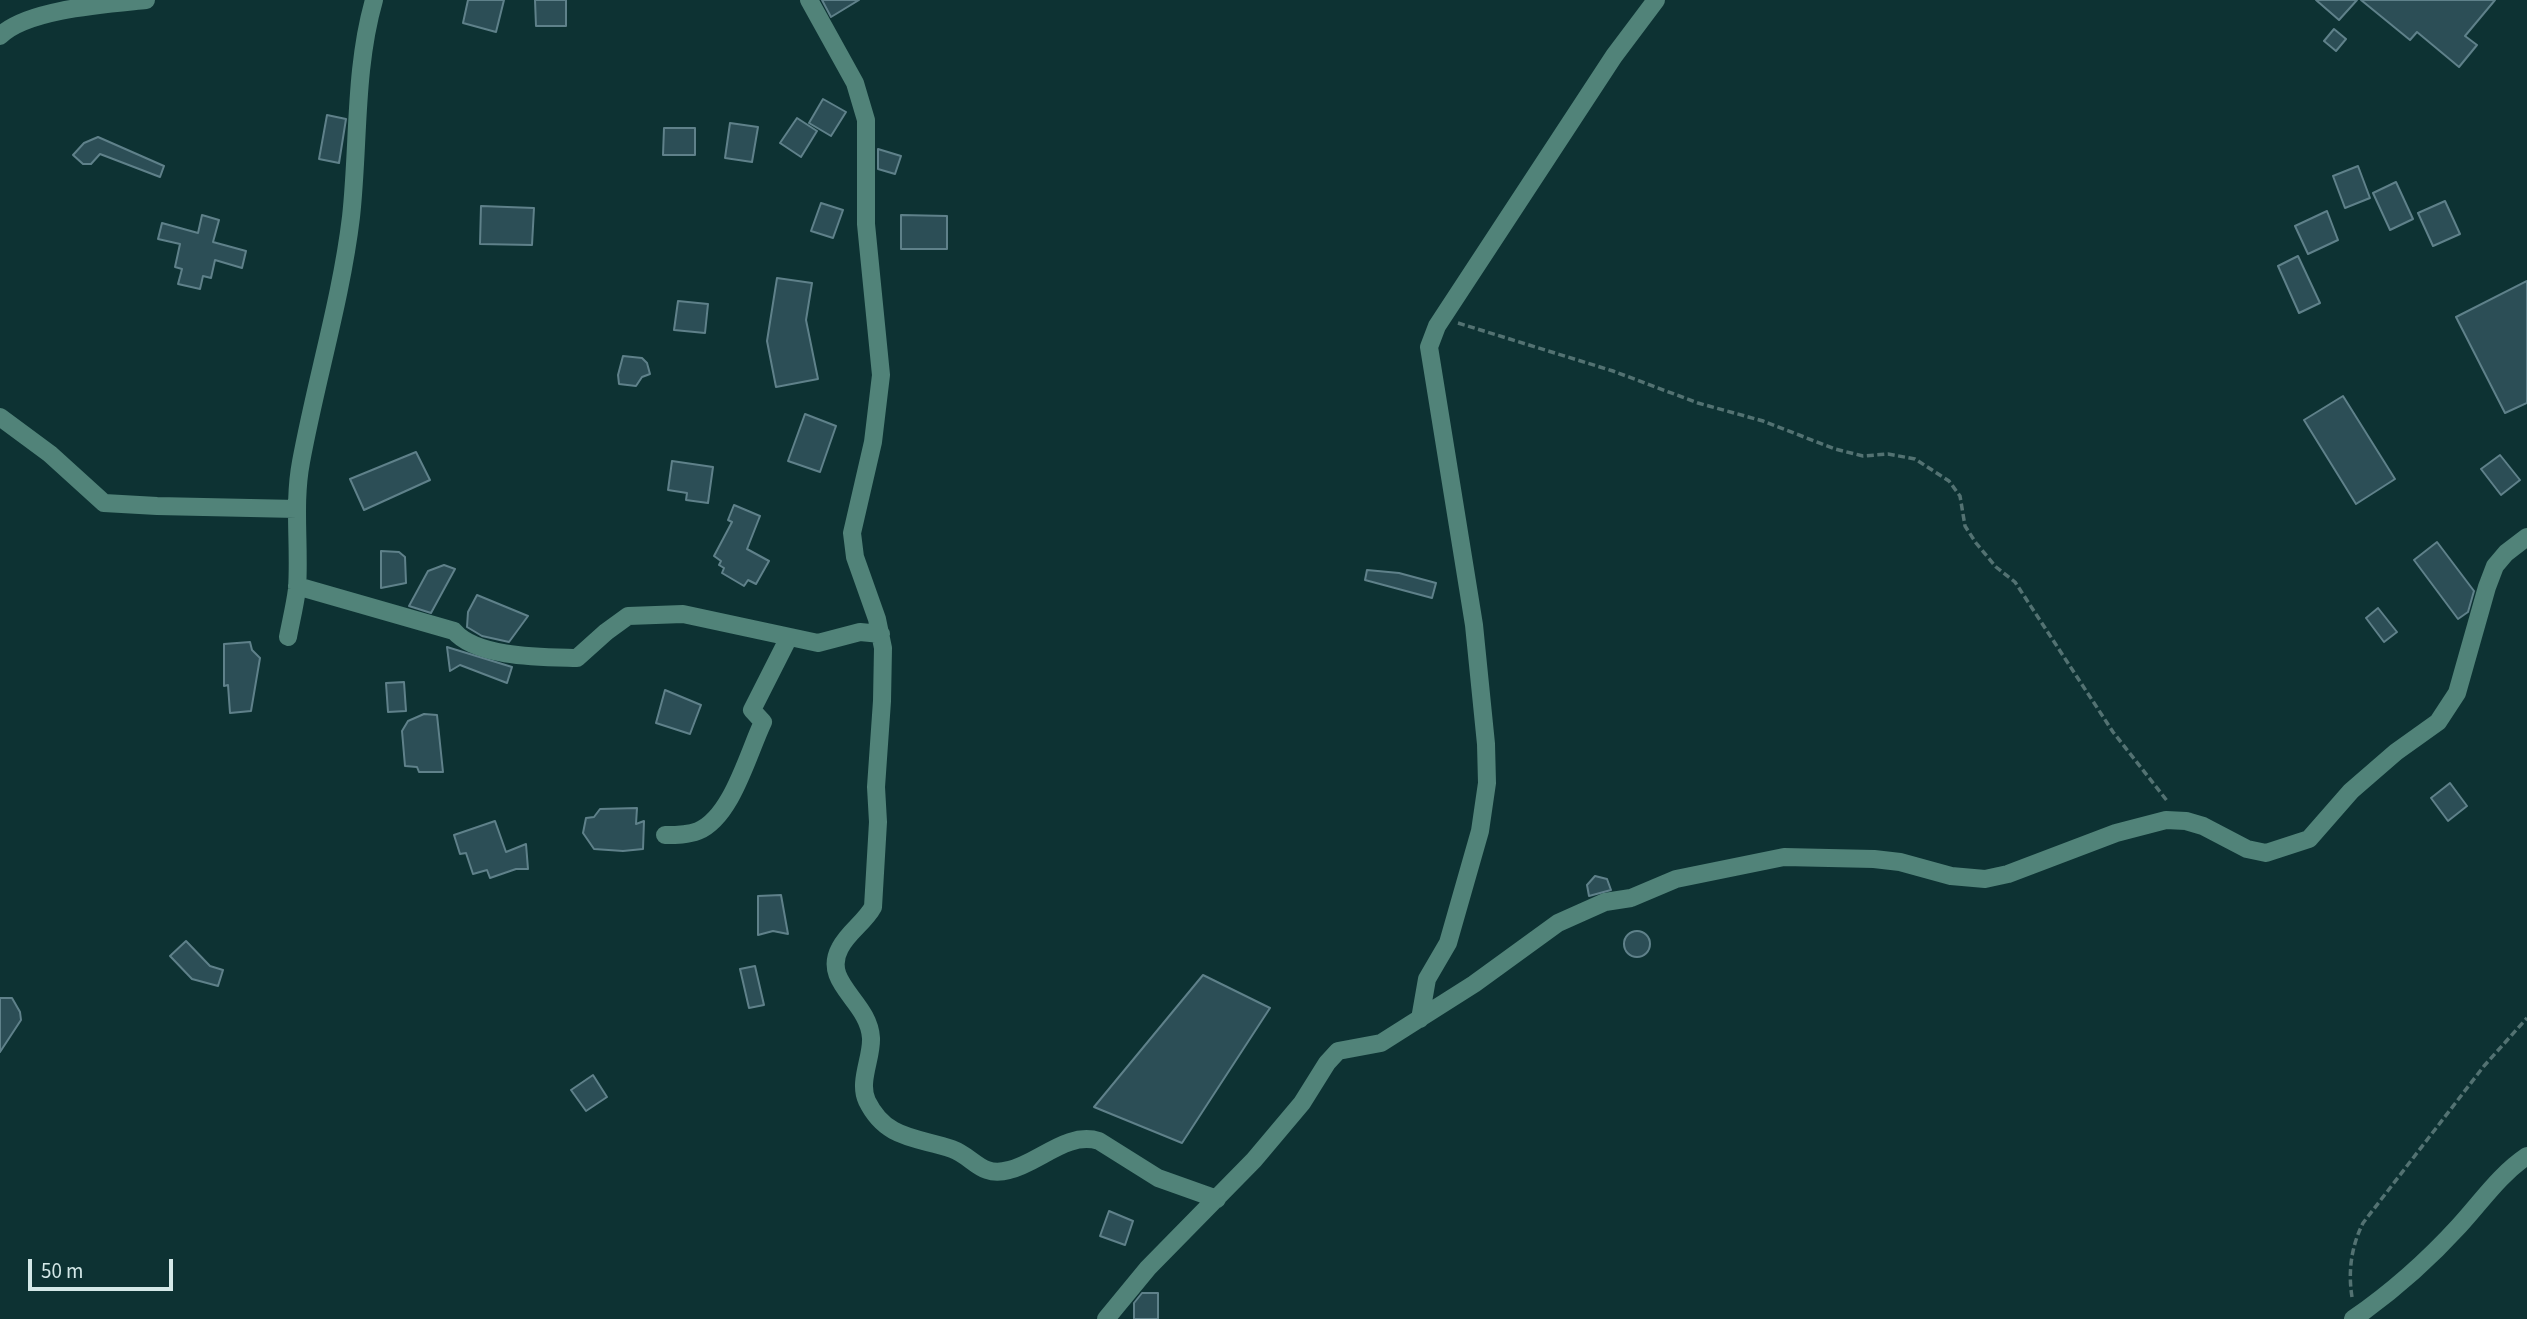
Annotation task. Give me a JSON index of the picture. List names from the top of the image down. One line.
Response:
{"scale_bar":"50 m"}
